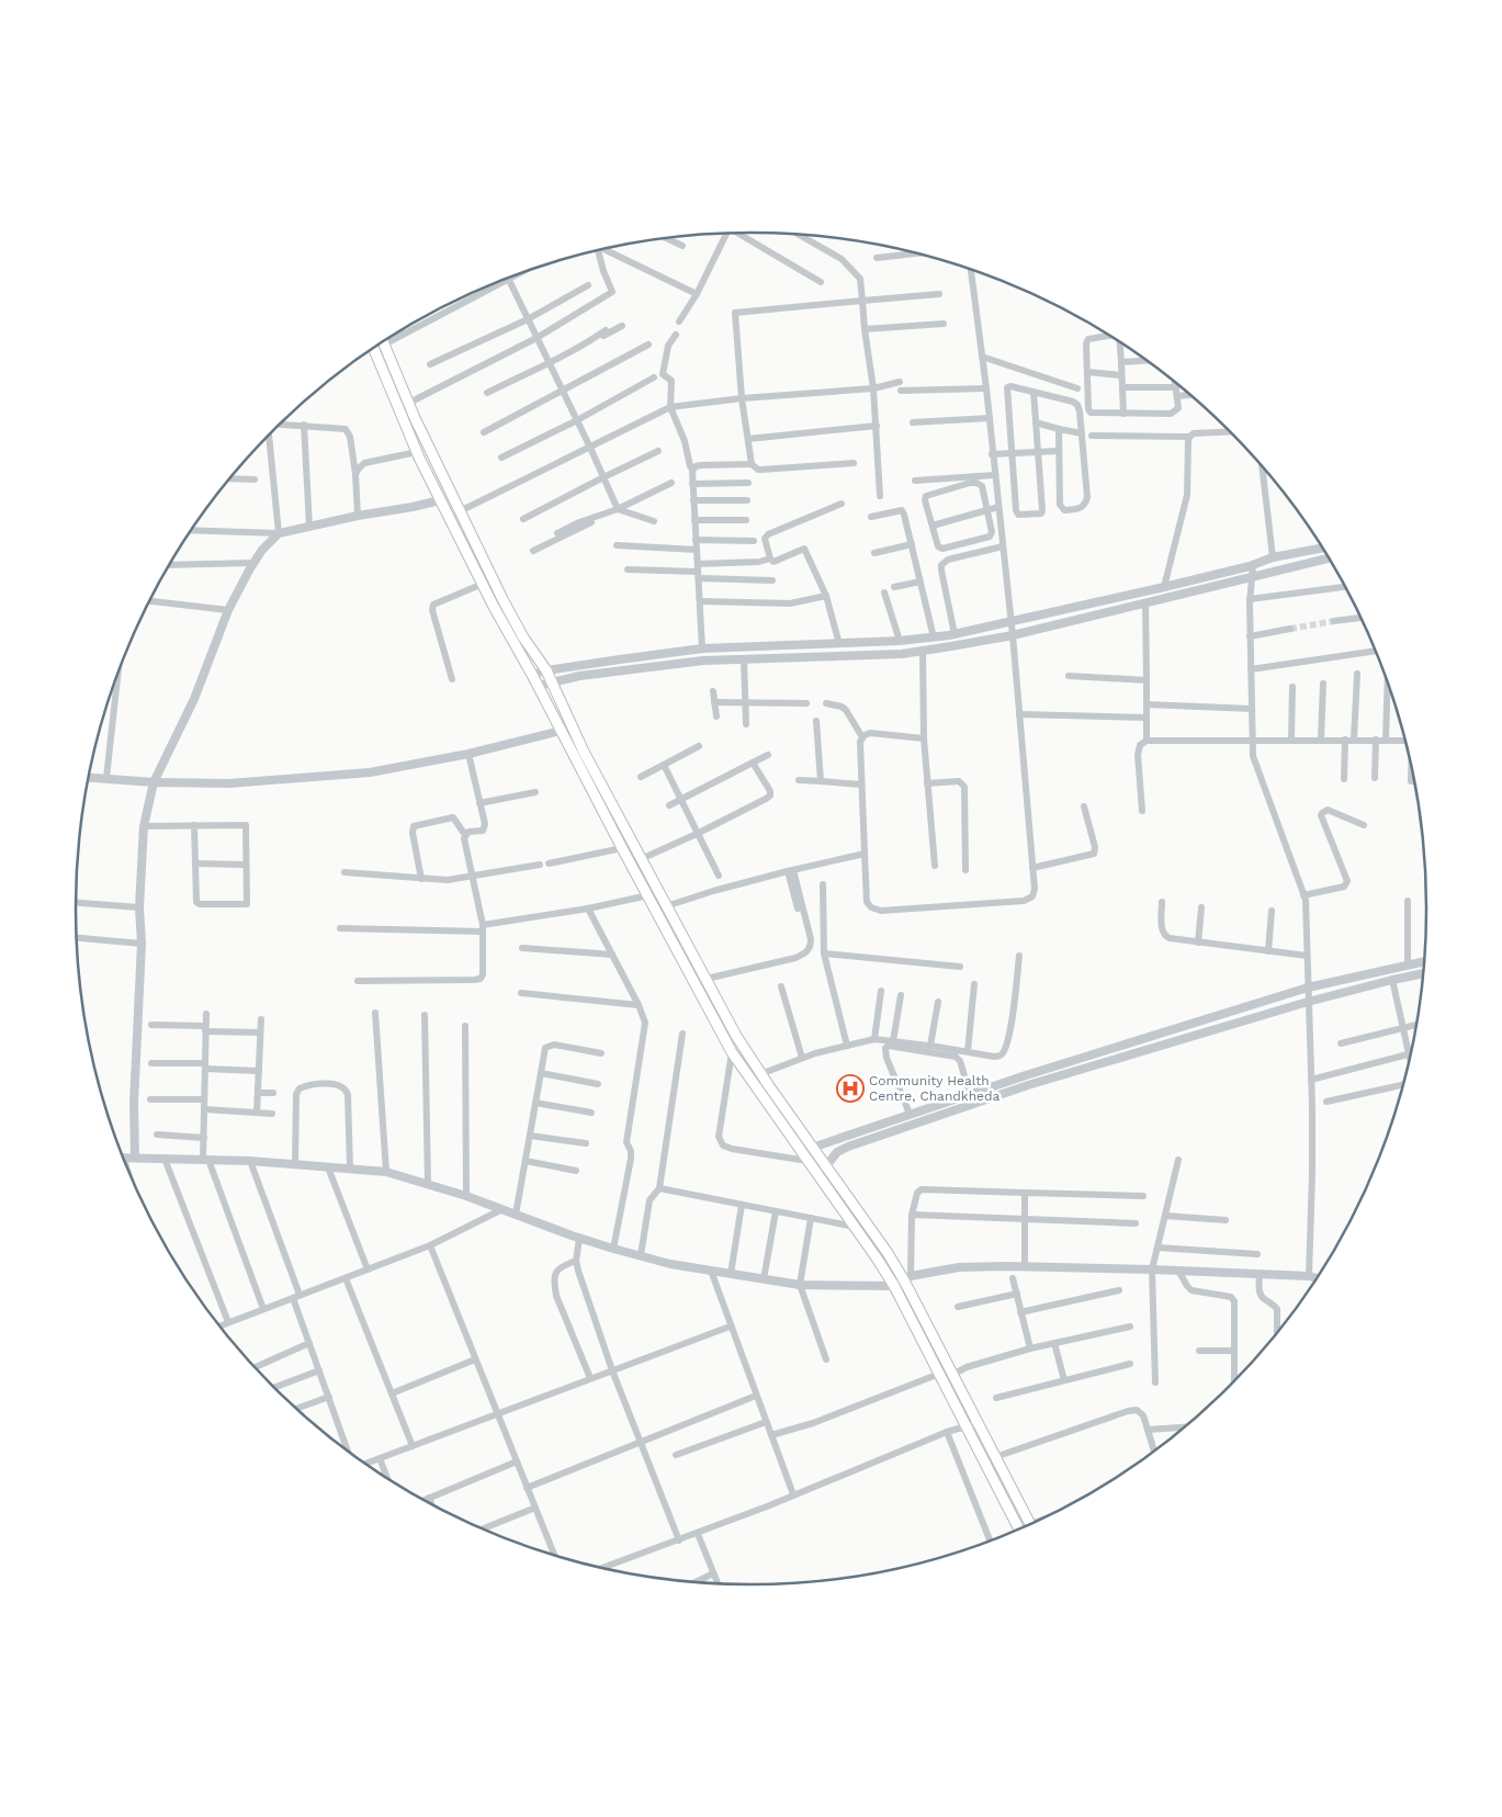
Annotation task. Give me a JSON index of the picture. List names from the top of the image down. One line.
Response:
{"places":{"hospital":["Community Health Centre, Chandkheda"]}}
